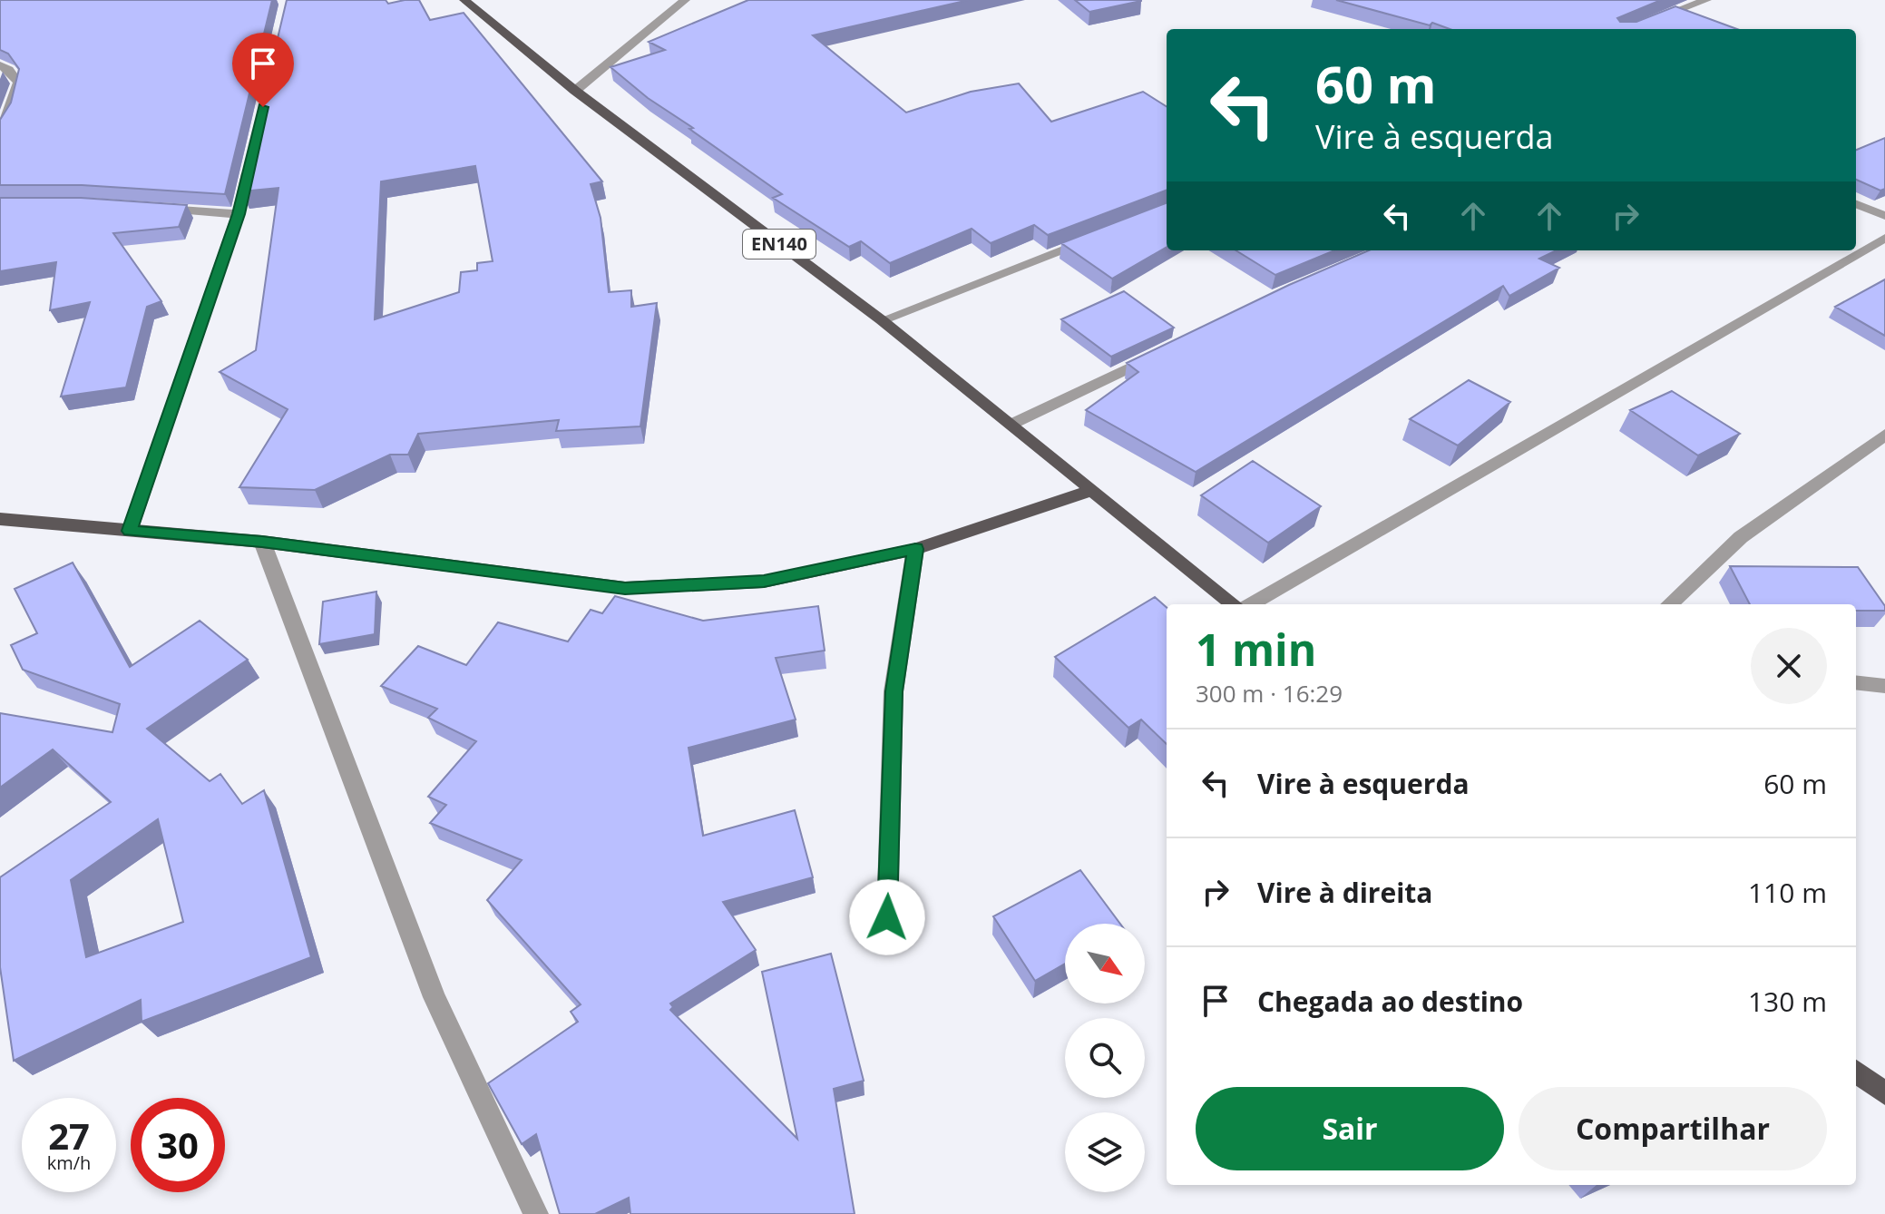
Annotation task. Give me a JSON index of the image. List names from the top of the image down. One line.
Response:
{"streets":{"main road":["EN140"]},"north":"bottom right","page":{"turn":["60 m","Vire à esquerda"],"heading":["1 min","300 m · 16:29"],"list":[{"name":"Vire à esquerda","value":"60 m"},{"name":"Vire à direita","value":"110 m"},{"name":"Chegada ao destino","value":"130 m"}],"buttons":["Sair","Compartilhar"],"speed":"27 km/h","limit":"30"}}
